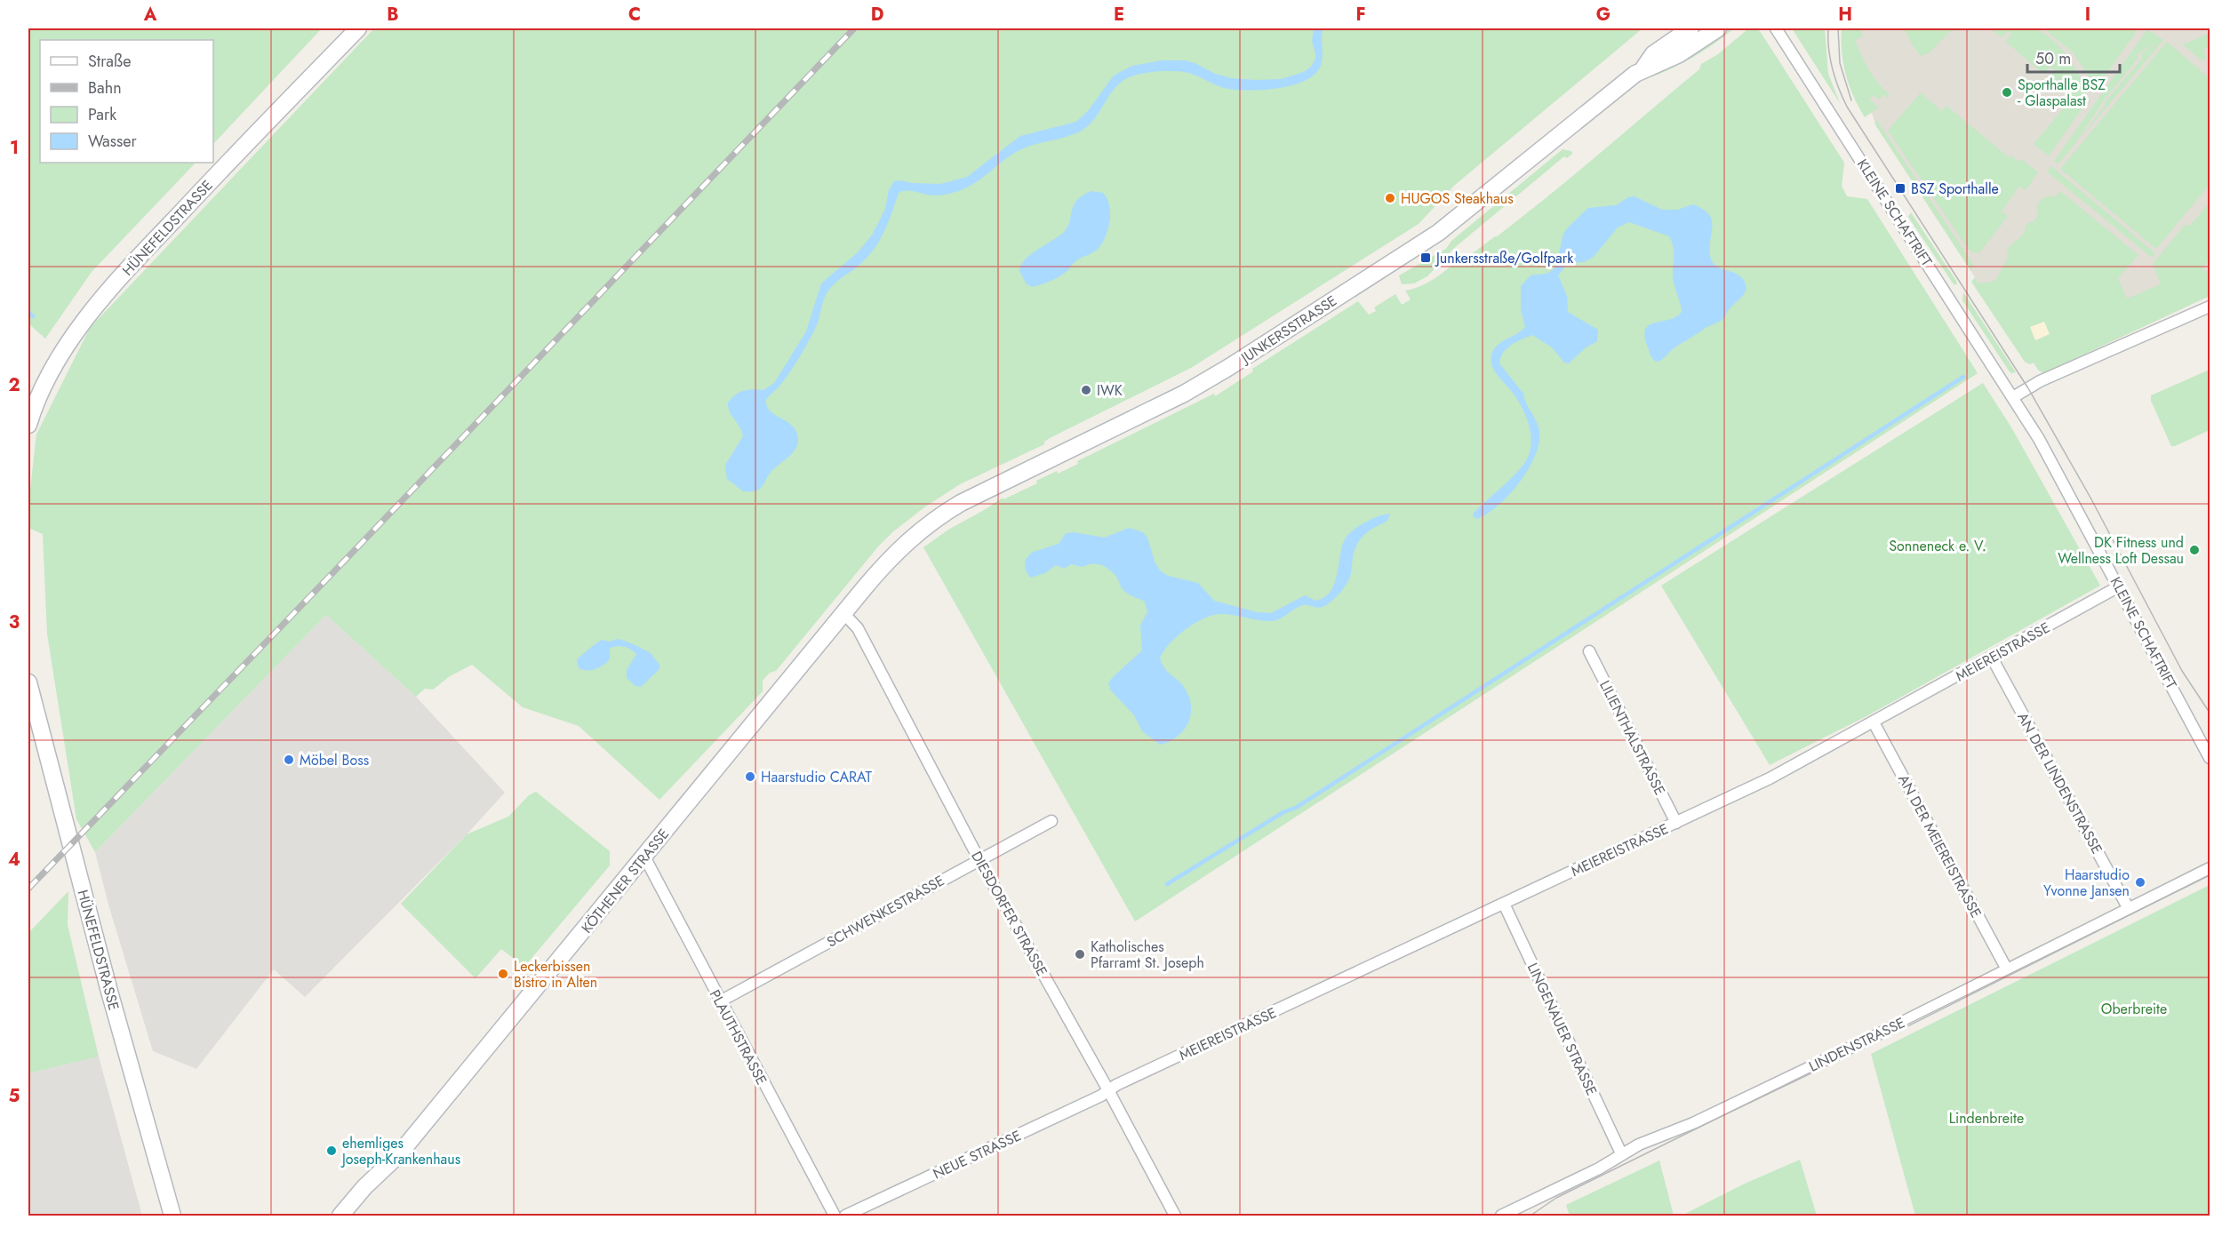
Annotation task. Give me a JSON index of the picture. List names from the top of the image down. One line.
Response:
{"streets":{"main road":["HÜNEFELDSTRASSE","JUNKERSSTRASSE","KÖTHENER STRASSE"],"street":["KLEINE SCHAFTRIFT","MEIEREISTRASSE","LILIENTHALSTRASSE","AN DER LINDENSTRASSE","AN DER MEIEREISTRASSE","SCHWENKESTRASSE","DIESDORFER STRASSE","LINGENAUER STRASSE","PLAUTHSTRASSE","LINDENSTRASSE","NEUE STRASSE"]},"crossings":[["KLEINE SCHAFTRIFT","MEIEREISTRASSE"],["JUNKERSSTRASSE","KÖTHENER STRASSE"],["MEIEREISTRASSE","LILIENTHALSTRASSE"],["MEIEREISTRASSE","AN DER LINDENSTRASSE"],["MEIEREISTRASSE","AN DER MEIEREISTRASSE"],["MEIEREISTRASSE","DIESDORFER STRASSE"],["MEIEREISTRASSE","LINGENAUER STRASSE"],["MEIEREISTRASSE","NEUE STRASSE"],["AN DER LINDENSTRASSE","LINDENSTRASSE"],["AN DER MEIEREISTRASSE","LINDENSTRASSE"],["KÖTHENER STRASSE","DIESDORFER STRASSE"],["KÖTHENER STRASSE","PLAUTHSTRASSE"],["SCHWENKESTRASSE","DIESDORFER STRASSE"],["SCHWENKESTRASSE","PLAUTHSTRASSE"],["DIESDORFER STRASSE","NEUE STRASSE"],["LINGENAUER STRASSE","LINDENSTRASSE"]],"parks":["Sonneneck e. V.","Oberbreite","Lindenbreite"],"places":{"other":["Sporthalle BSZ - Glaspalast","HUGOS Steakhaus","IWK","DK Fitness und Wellness Loft Dessau","Möbel Boss","Haarstudio CARAT","Haarstudio Yvonne Jansen","Katholisches Pfarramt St. Joseph","Leckerbissen Bistro in Alten","ehemliges Joseph-Krankenhaus"],"transit":["BSZ Sporthalle","Junkersstraße/Golfpark"]},"legend":["Straße","Bahn","Park","Wasser"],"scale_bar":"50 m","grid":{"columns":["A","B","C","D","E","F","G","H","I"],"rows":["1","2","3","4","5"]}}
